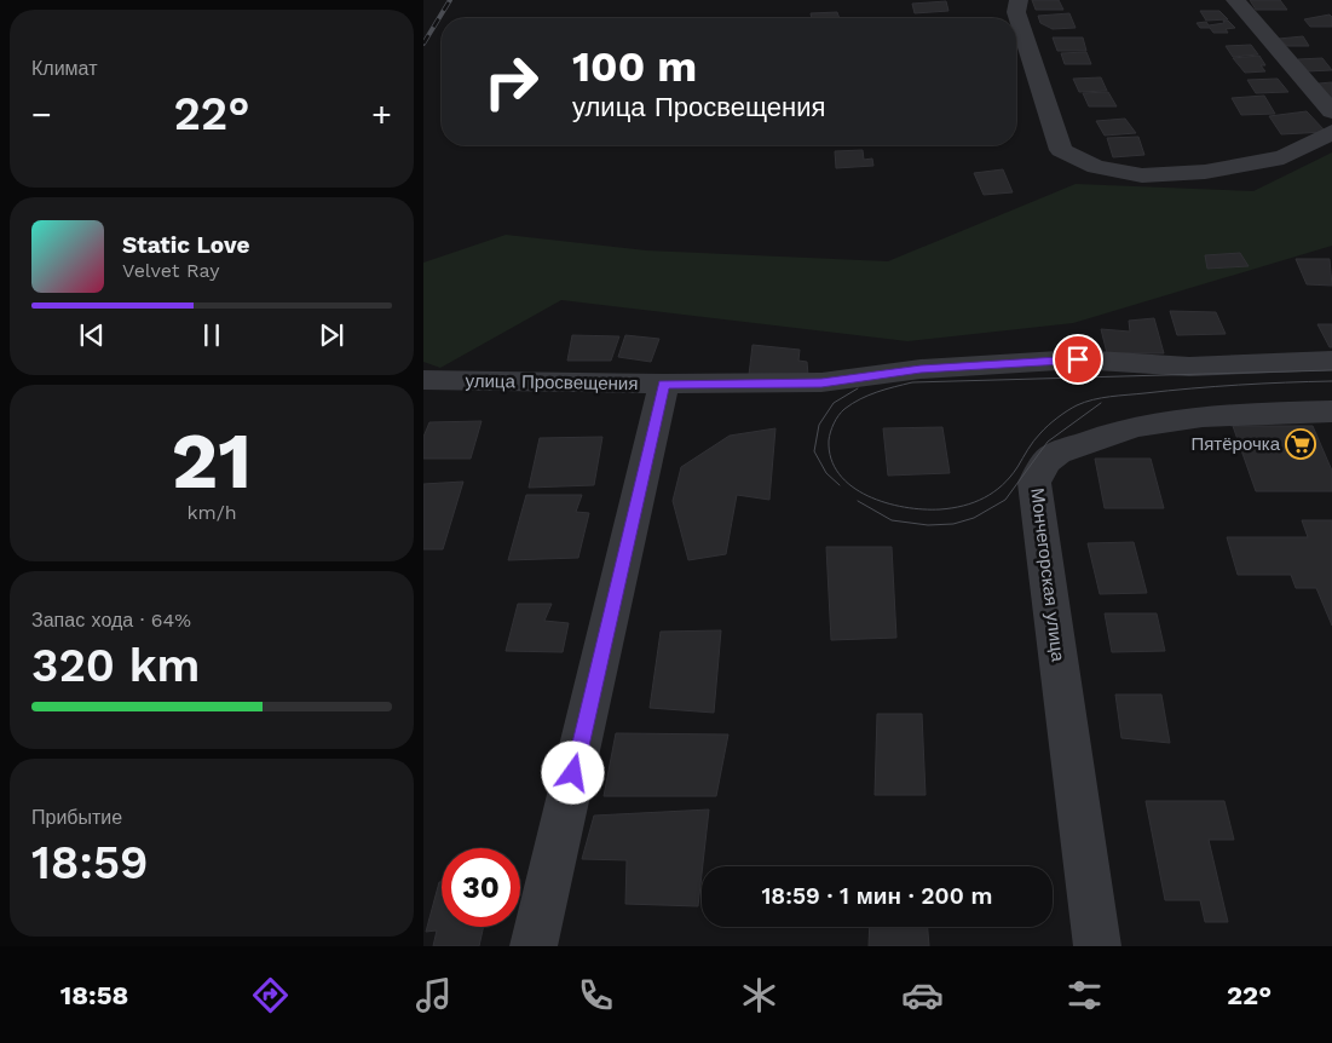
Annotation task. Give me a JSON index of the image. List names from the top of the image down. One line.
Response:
{"streets":{"street":["улица Просвещения","Мончегорская улица"]},"places":{"supermarket":["Пятёрочка"]},"page":{"tile":["Климат",["21","km/h"],["Запас хода · 64%","320 km"],["Прибытие","18:59"]],"turn":["100 m","улица Просвещения"],"heat":["−","22°","+"],"song":["Static Love","Velvet Ray"],"limit":"30","trip":"18:59 · 1 мин · 200 m","tabs":["18:58","22°"]}}
